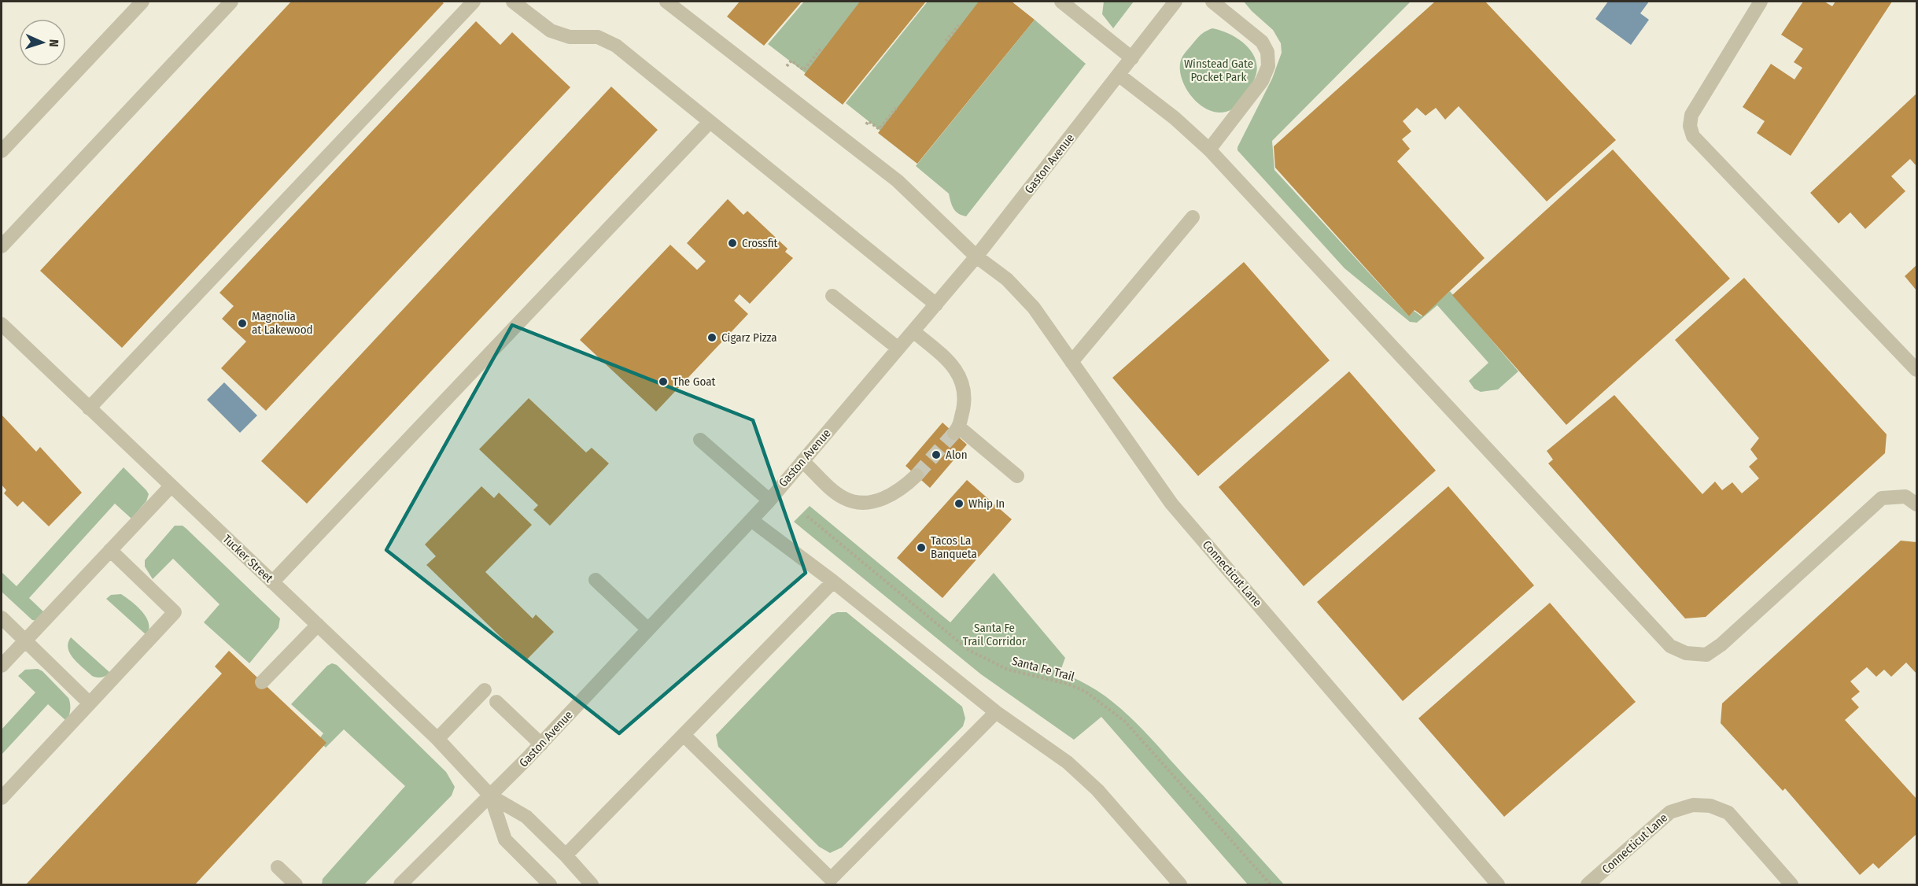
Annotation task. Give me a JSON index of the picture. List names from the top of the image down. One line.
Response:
{"streets":{"street":["Gaston Avenue","Tucker Street","Connecticut Lane"],"path":["Santa Fe Trail"]},"crossings":[["Gaston Avenue","Tucker Street"],["Gaston Avenue","Connecticut Lane"]],"parks":["Winstead Gate Pocket Park","Santa Fe Trail Corridor"],"places":["Crossfit","Magnolia at Lakewood","Cigarz Pizza","The Goat","Alon","Whip In","Tacos La Banqueta"],"north":"right"}
